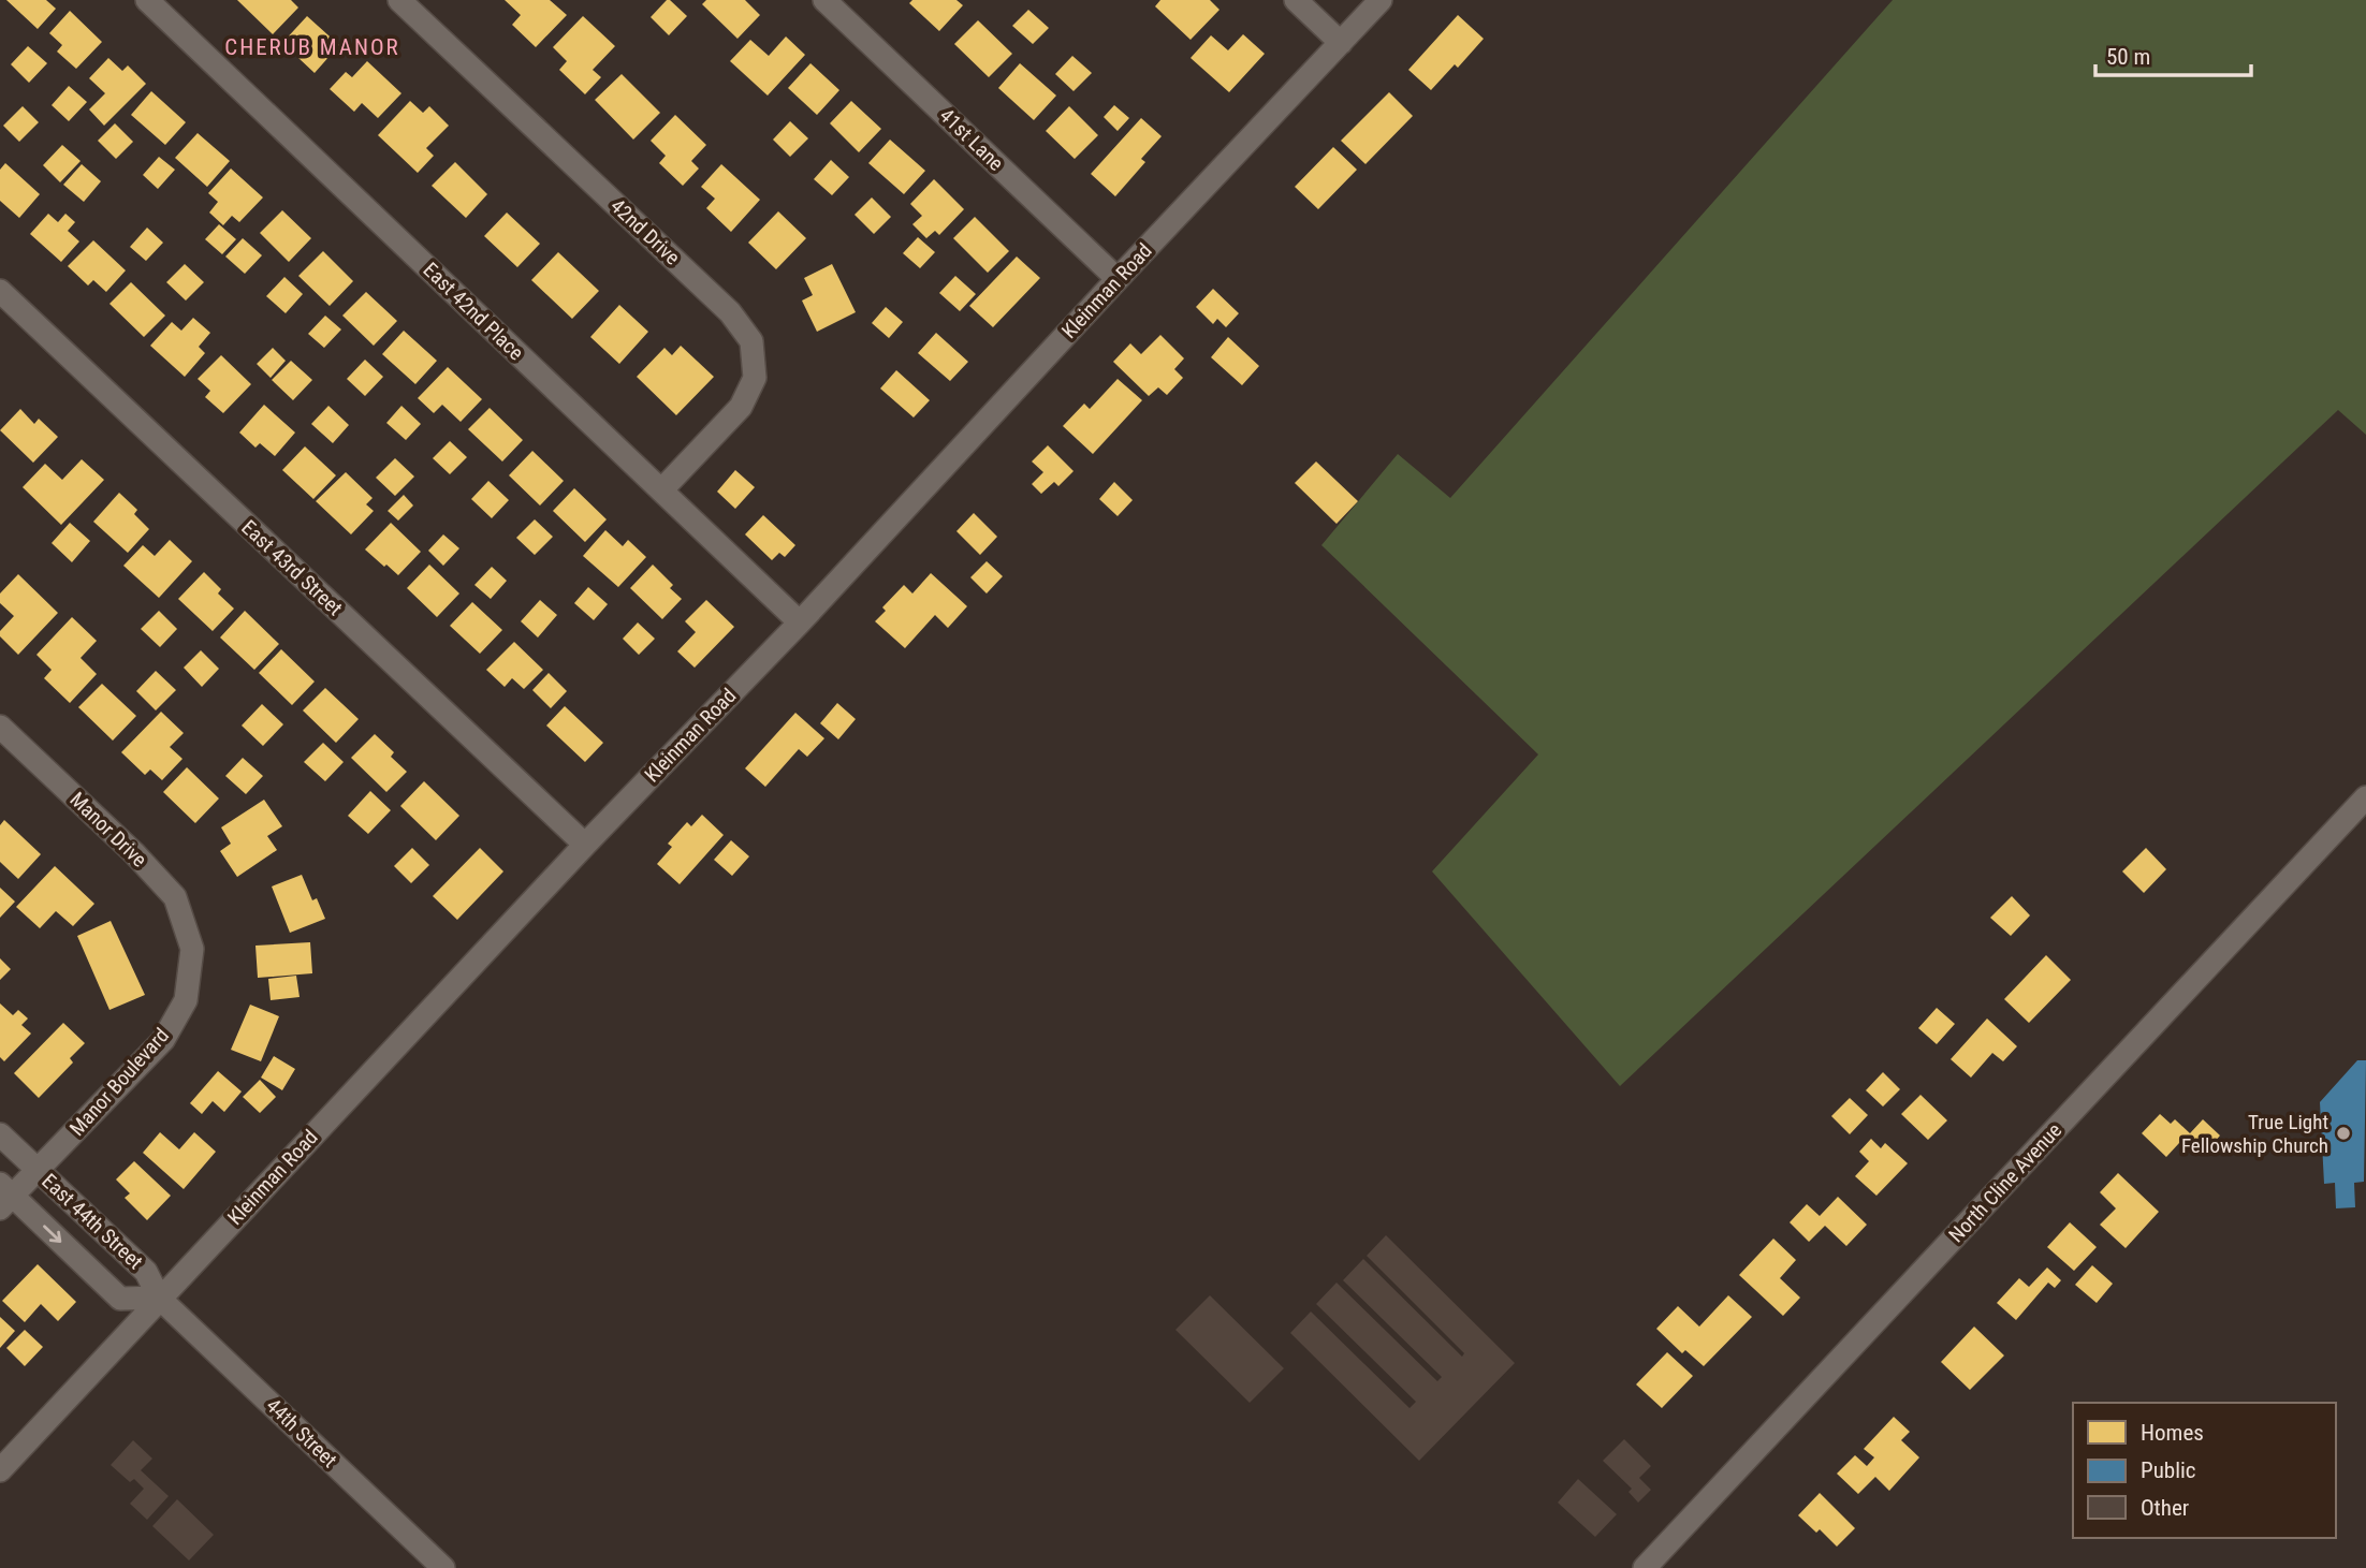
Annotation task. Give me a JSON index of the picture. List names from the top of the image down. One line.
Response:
{"streets":{"street":["41st Lane","42nd Drive","Kleinman Road","East 42nd Place","East 43rd Street","Manor Drive","Manor Boulevard","North Cline Avenue","East 44th Street","44th Street"]},"crossings":[["41st Lane","Kleinman Road"],["42nd Drive","East 42nd Place"],["Kleinman Road","East 42nd Place"],["Kleinman Road","East 43rd Street"],["Kleinman Road","East 44th Street"],["Kleinman Road","44th Street"],["Manor Drive","Manor Boulevard"],["Manor Boulevard","East 44th Street"],["East 44th Street","44th Street"]],"districts":["CHERUB MANOR"],"places":["True Light Fellowship Church"],"legend":["Homes","Public","Other"],"scale_bar":"50 m"}
